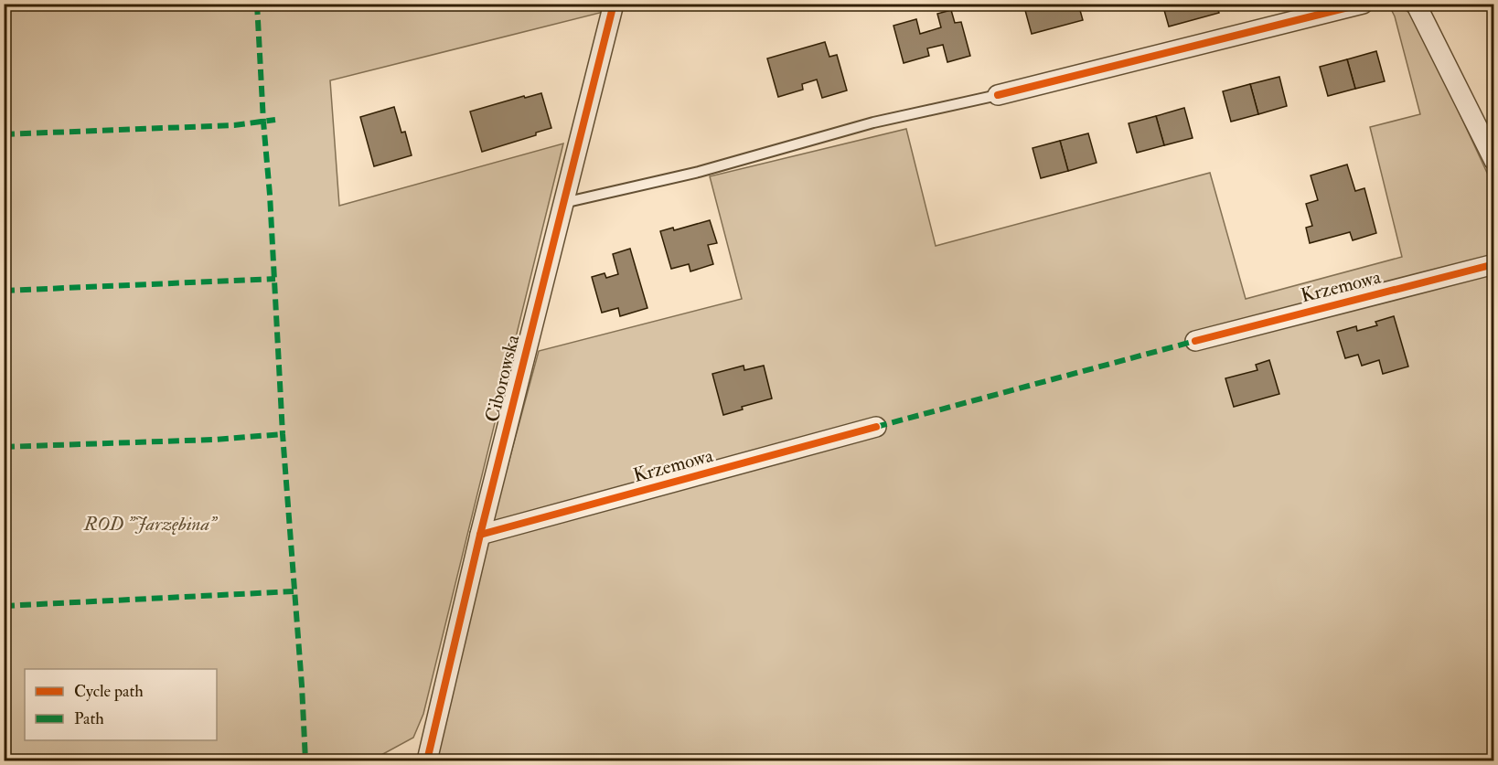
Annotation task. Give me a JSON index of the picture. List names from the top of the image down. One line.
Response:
{"streets":{"street":["Krzemowa","Ciborowska"]},"crossings":[["Krzemowa","Ciborowska"]],"parks":["ROD \"Jarzębina\""],"legend":["Cycle path","Path"]}
